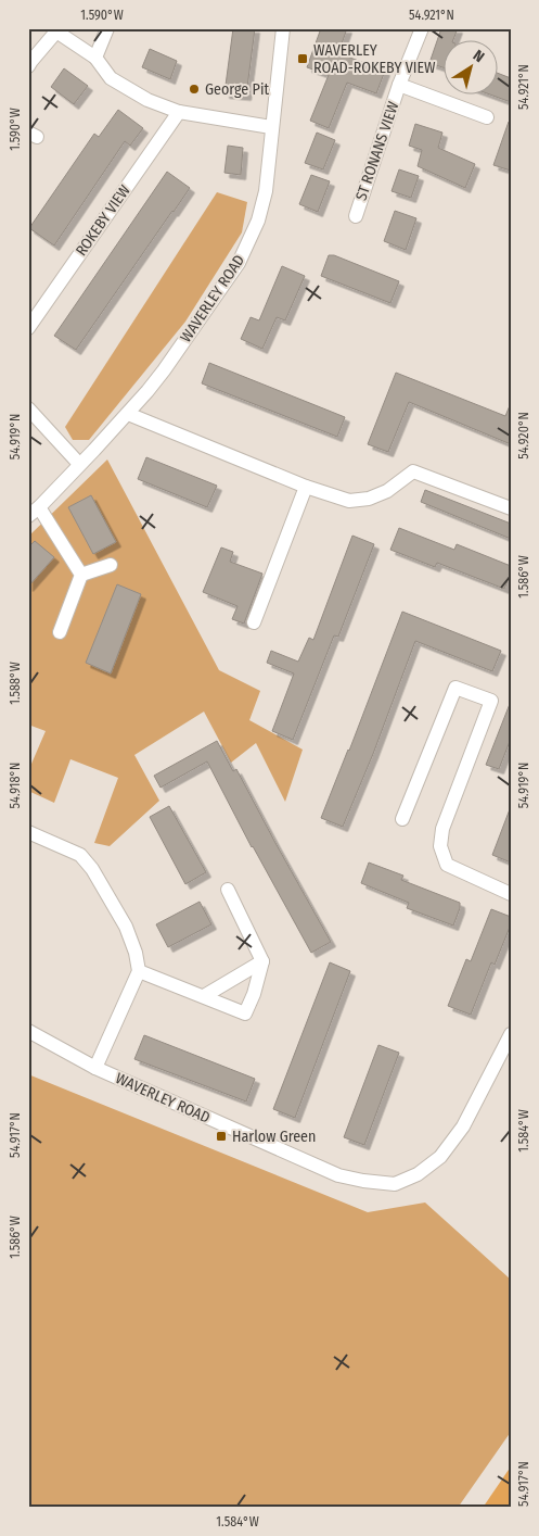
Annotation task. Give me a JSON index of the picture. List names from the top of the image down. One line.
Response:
{"streets":{"street":["ST RONANS VIEW","ROKEBY VIEW","WAVERLEY ROAD"]},"places":{"transit":["WAVERLEY ROAD-ROKEBY VIEW","Harlow Green"],"other":["George Pit"]},"north":"top right","coordinates":["1.590°W","54.921°N","54.920°N","54.919°N","1.586°W","1.588°W","54.918°N","1.584°W","54.917°N"]}
